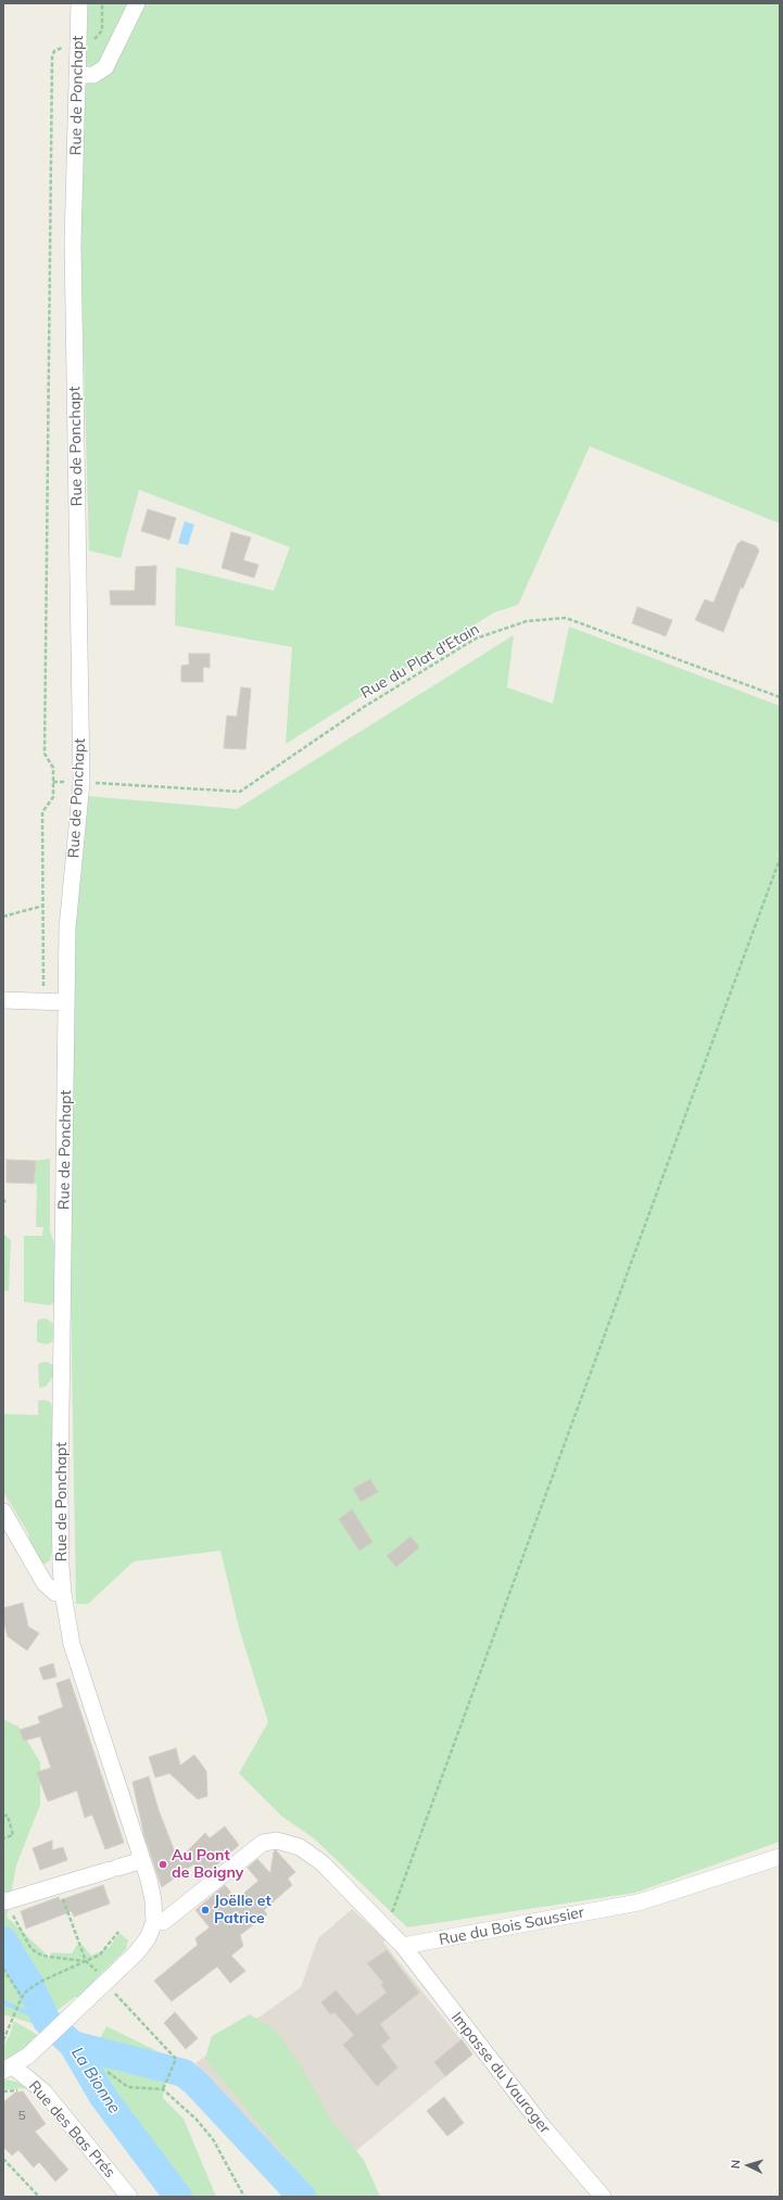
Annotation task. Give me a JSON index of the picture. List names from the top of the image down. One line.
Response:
{"streets":{"street":["Rue de Ponchapt","Rue du Bois Saussier","Impasse du Vauroger","Rue des Bas Prés"],"path":["Rue du Plat d'Etain"]},"crossings":[["Rue de Ponchapt","Rue du Plat d'Etain"],["Rue de Ponchapt","Rue des Bas Prés"],["Rue du Bois Saussier","Impasse du Vauroger"]],"water":["La Bionne"],"places":["Au Pont de Boigny","Joëlle et Patrice"],"house_numbers":["5"],"north":"left"}
